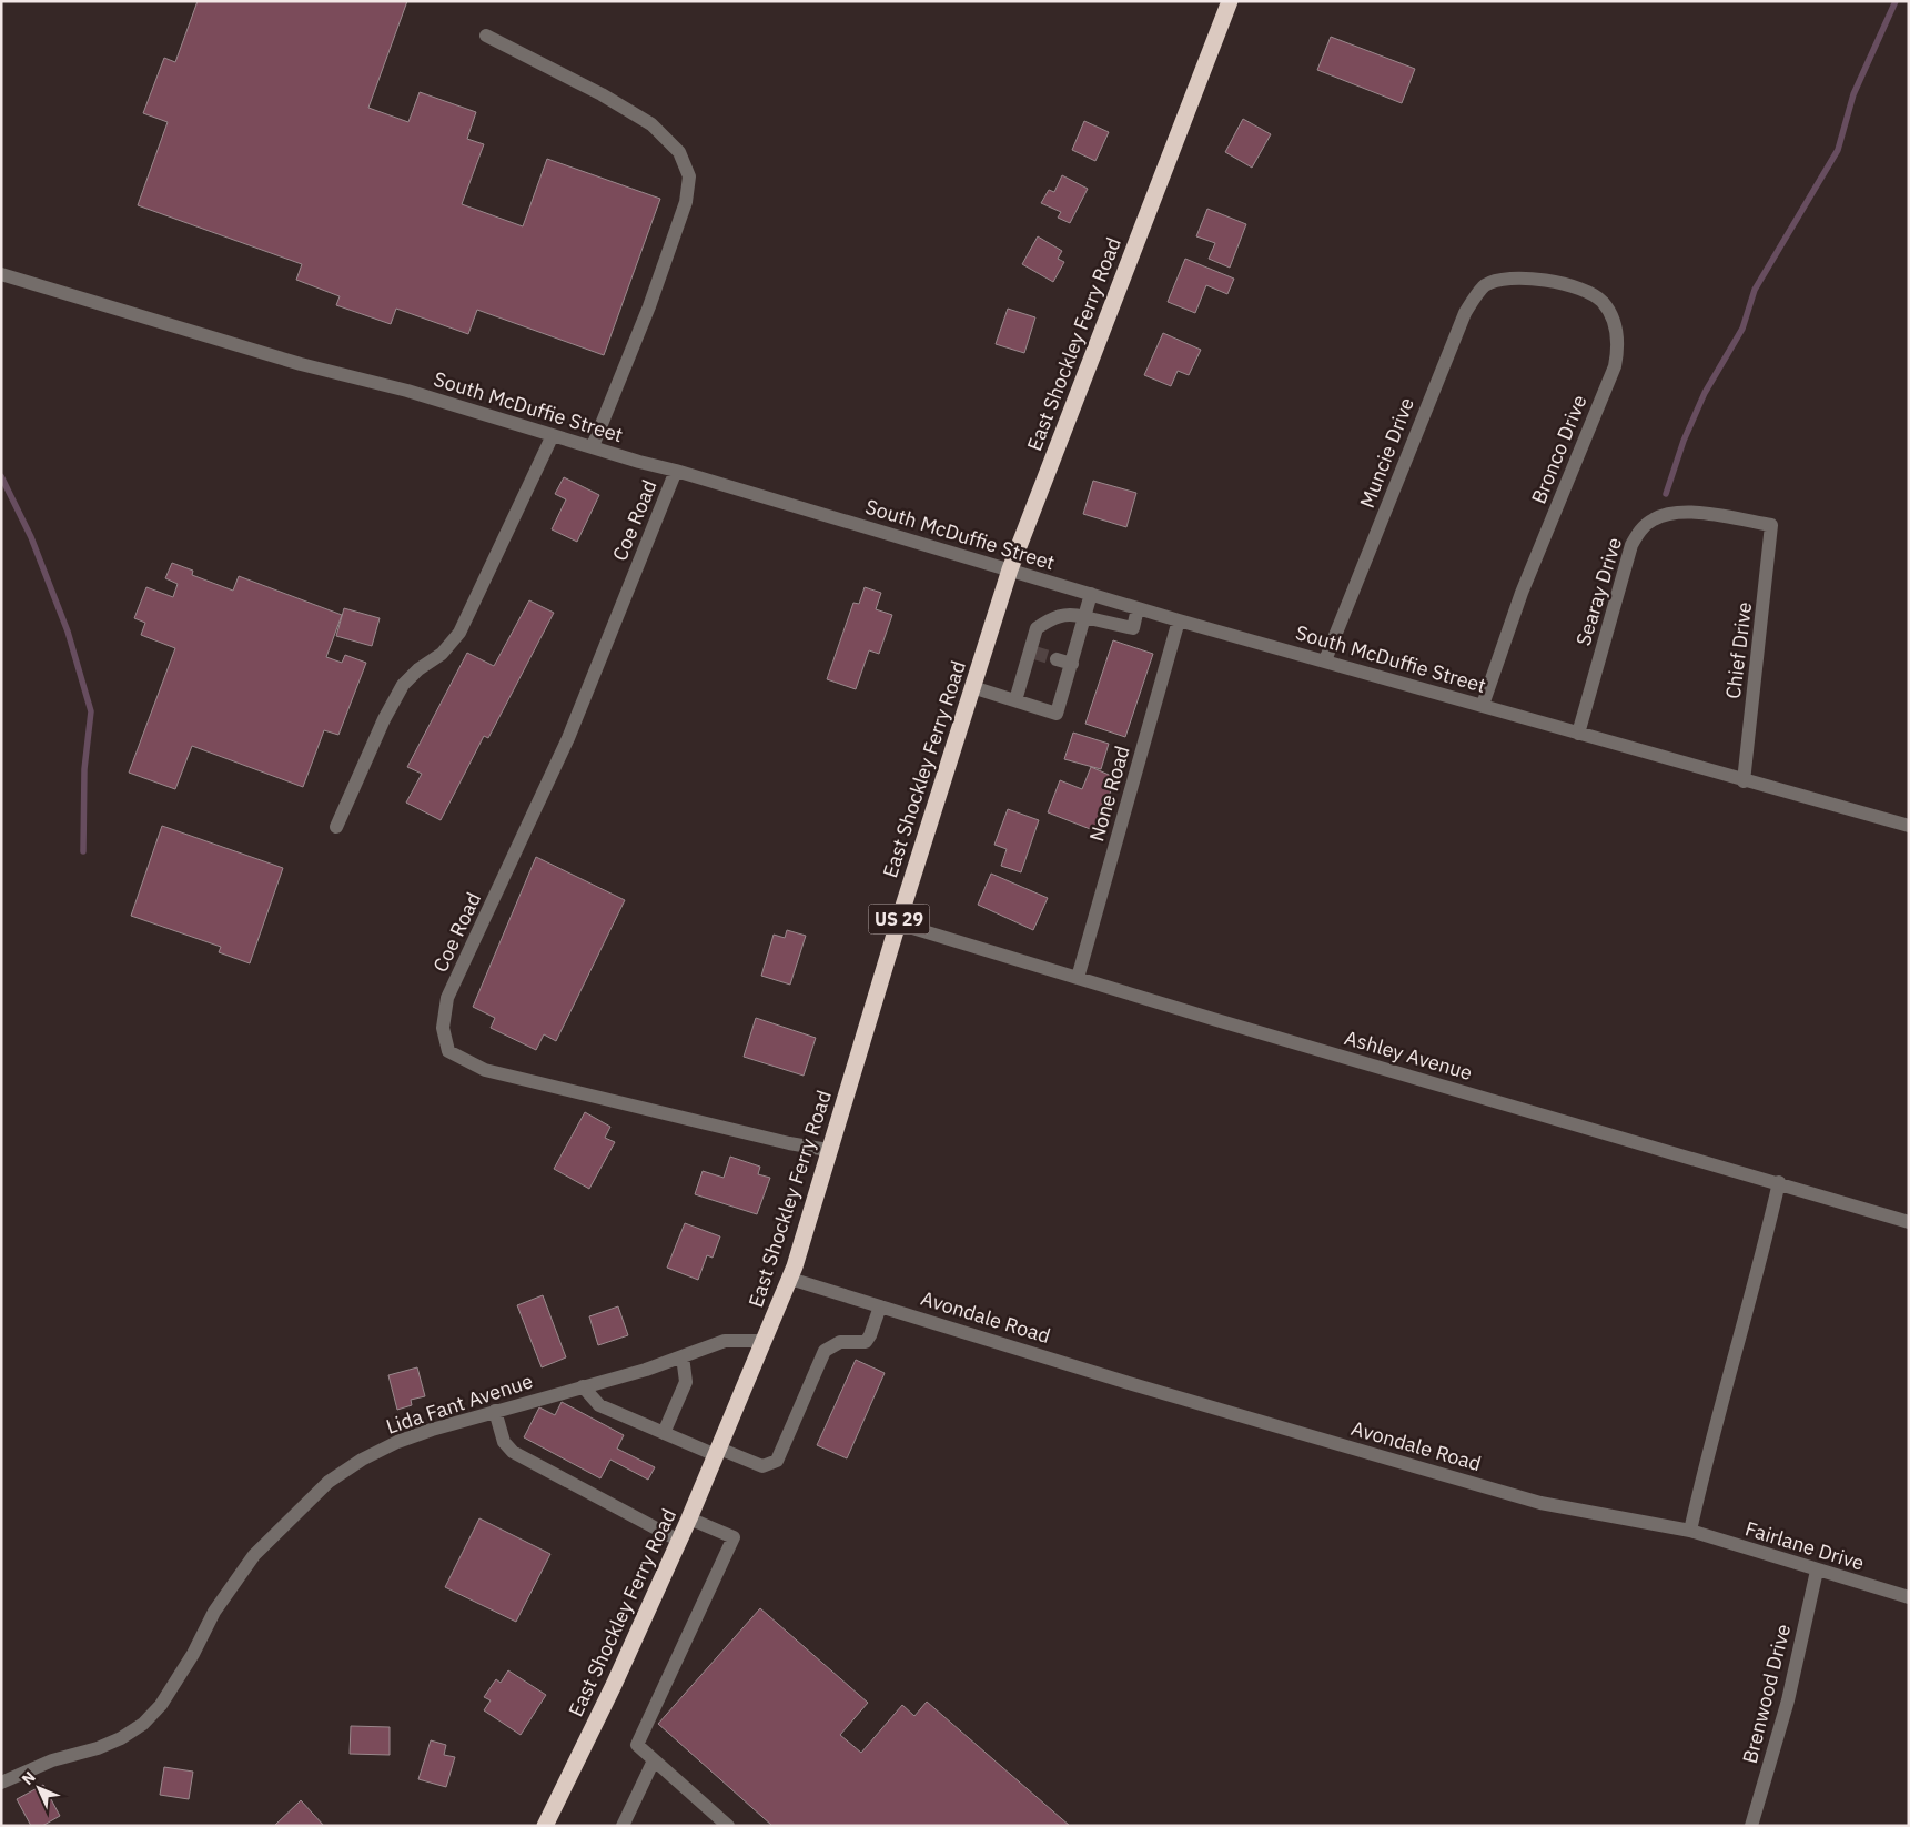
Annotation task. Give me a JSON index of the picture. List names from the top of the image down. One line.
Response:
{"streets":{"highway":["East Shockley Ferry Road","US 29"],"street":["South McDuffie Street","Bronco Drive","Muncie Drive","Coe Road","Searay Drive","Chief Drive","None Road","Ashley Avenue","Avondale Road","Lida Fant Avenue","Fairlane Drive","Brenwood Drive"]},"crossings":[["East Shockley Ferry Road","South McDuffie Street"],["East Shockley Ferry Road","Coe Road"],["East Shockley Ferry Road","Ashley Avenue"],["East Shockley Ferry Road","Avondale Road"],["East Shockley Ferry Road","Lida Fant Avenue"],["South McDuffie Street","Bronco Drive"],["South McDuffie Street","Muncie Drive"],["South McDuffie Street","Coe Road"],["South McDuffie Street","Searay Drive"],["South McDuffie Street","Chief Drive"],["South McDuffie Street","None Road"],["Bronco Drive","Muncie Drive"],["Searay Drive","Chief Drive"],["None Road","Ashley Avenue"],["Avondale Road","Fairlane Drive"],["Fairlane Drive","Brenwood Drive"]],"north":"top left"}
